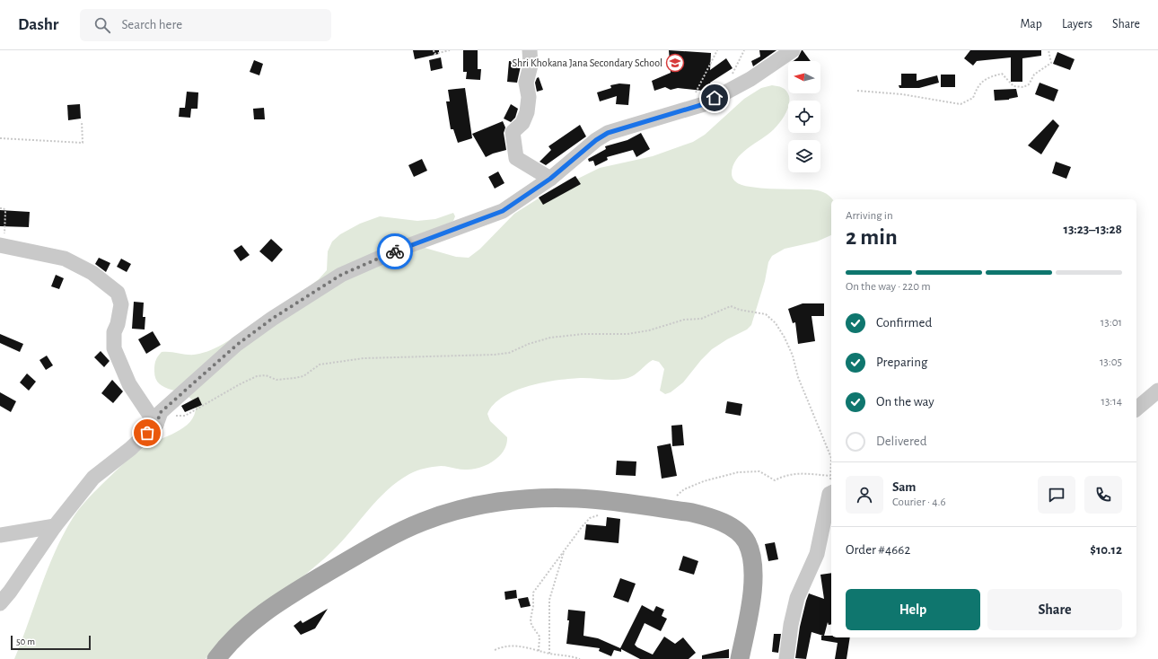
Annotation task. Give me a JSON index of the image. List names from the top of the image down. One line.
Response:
{"places":{"school or university":["Shri Khokana Jana Secondary School"]},"scale_bar":"50 m","north":"left","page":{"header":"Dashr","search":"Search here","nav":["Map","Layers","Share"],"heading":["2 min","Arriving in","13:23–13:28"],"panel":["Sam","Courier · 4.6","Order #4662","$10.12"],"bar":"On the way · 220 m","list":[["Confirmed","13:01"],["Preparing","13:05"],["On the way","13:14"],"Delivered"],"buttons":["Help","Share"],"scale":"50 m"}}
